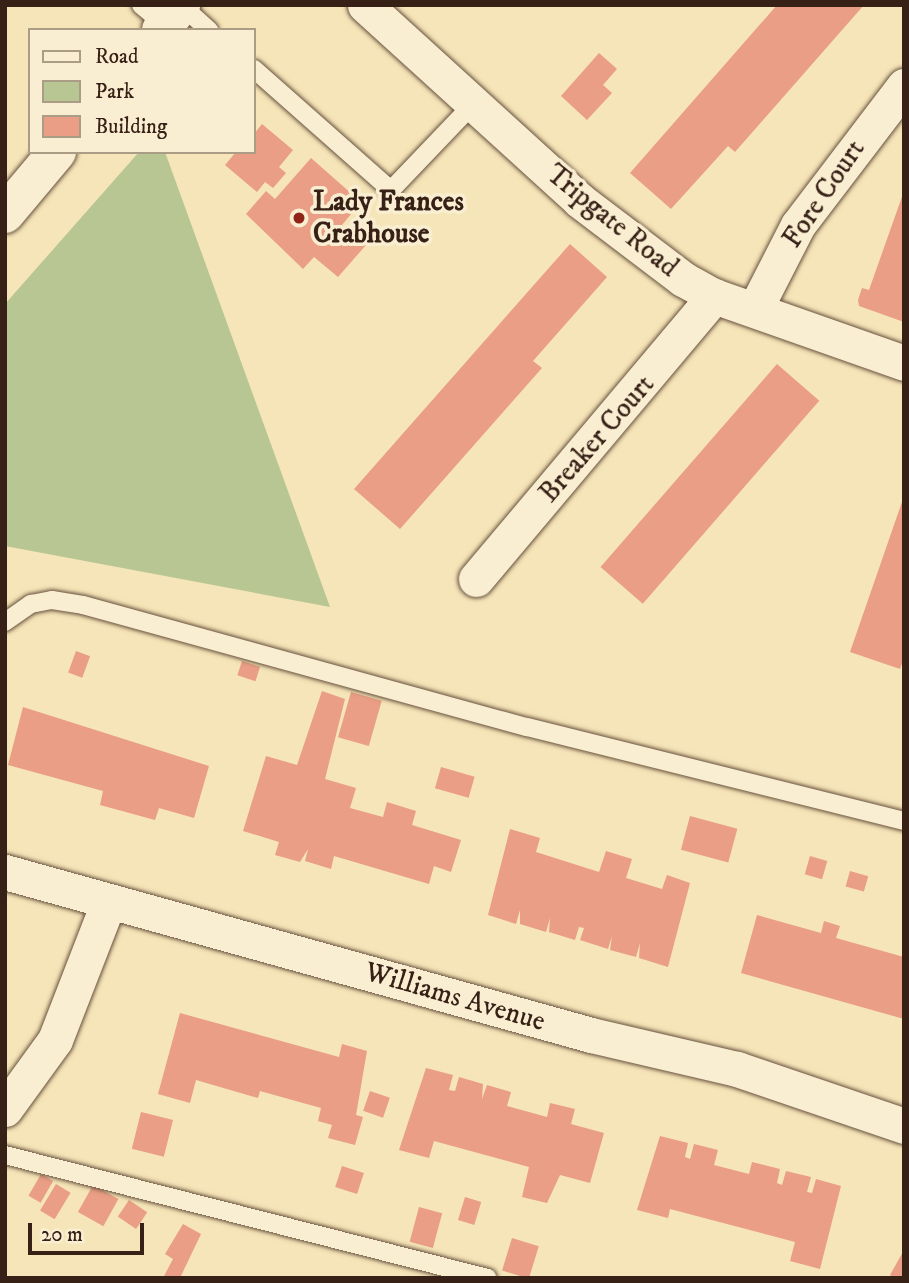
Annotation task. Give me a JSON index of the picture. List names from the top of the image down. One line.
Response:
{"streets":{"street":["Fore Court","Tripgate Road","Breaker Court","Williams Avenue"]},"crossings":[["Fore Court","Tripgate Road"],["Tripgate Road","Breaker Court"]],"places":["Lady Frances Crabhouse"],"legend":["Road","Park","Building"],"scale_bar":"20 m"}
